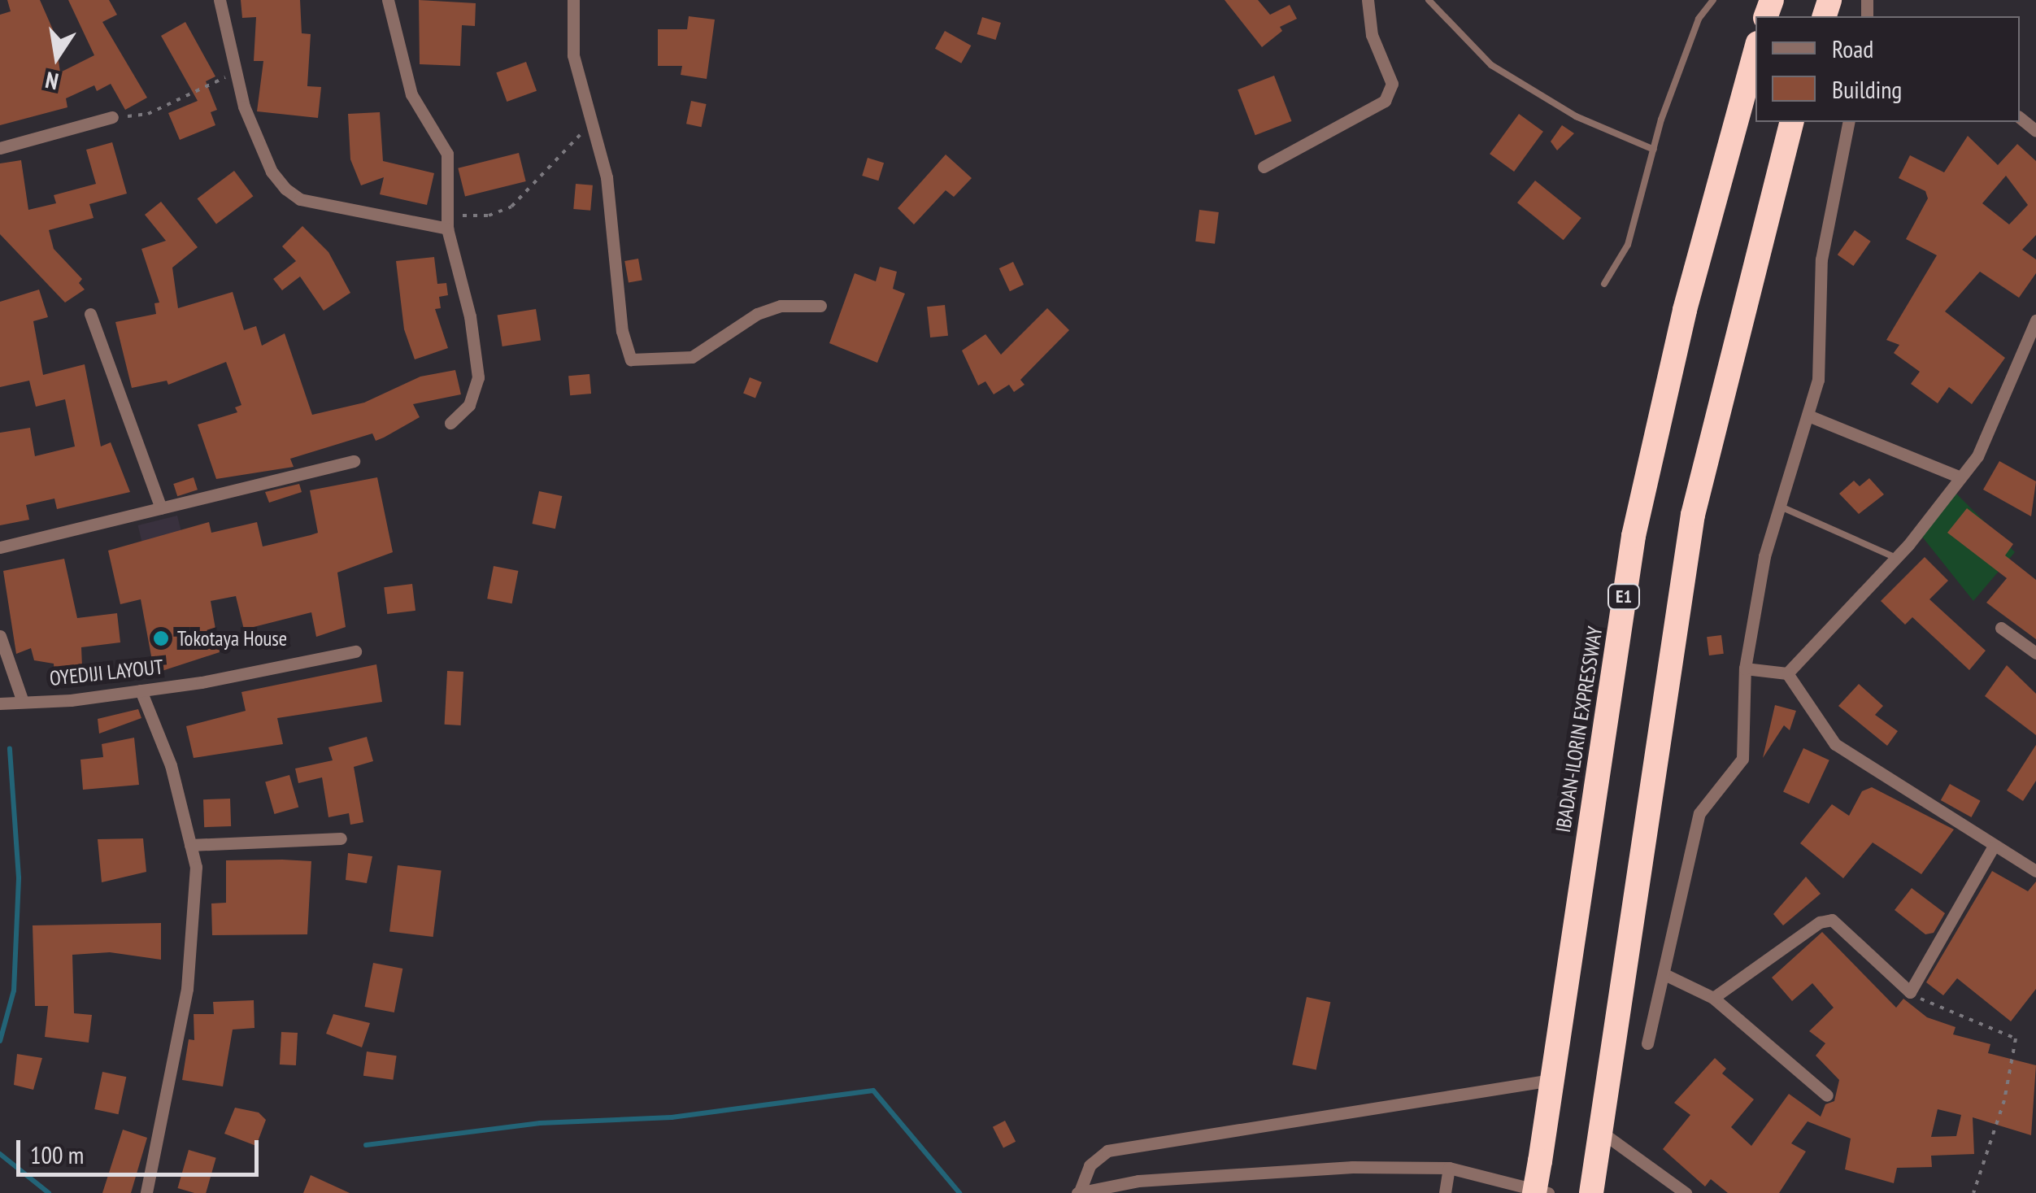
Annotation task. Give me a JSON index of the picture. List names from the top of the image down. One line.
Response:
{"streets":{"highway":["E1","IBADAN-ILORIN EXPRESSWAY"],"street":["OYEDIJI LAYOUT"]},"places":["Tokotaya House"],"legend":["Road","Building"],"scale_bar":"100 m","north":"bottom"}
